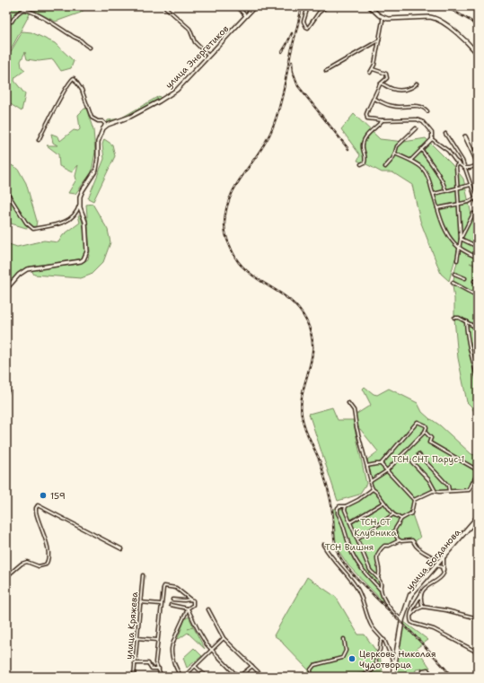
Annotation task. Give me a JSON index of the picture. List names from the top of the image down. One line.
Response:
{"streets":{"main road":["улица Энергетиков","улица Богданова"],"street":["улица Кряжева"]},"parks":["ТСН СНТ Парус-1","ТСН СТ Клубника","ТСН Вишня"],"places":["159","Церковь Николая Чудотворца"]}
